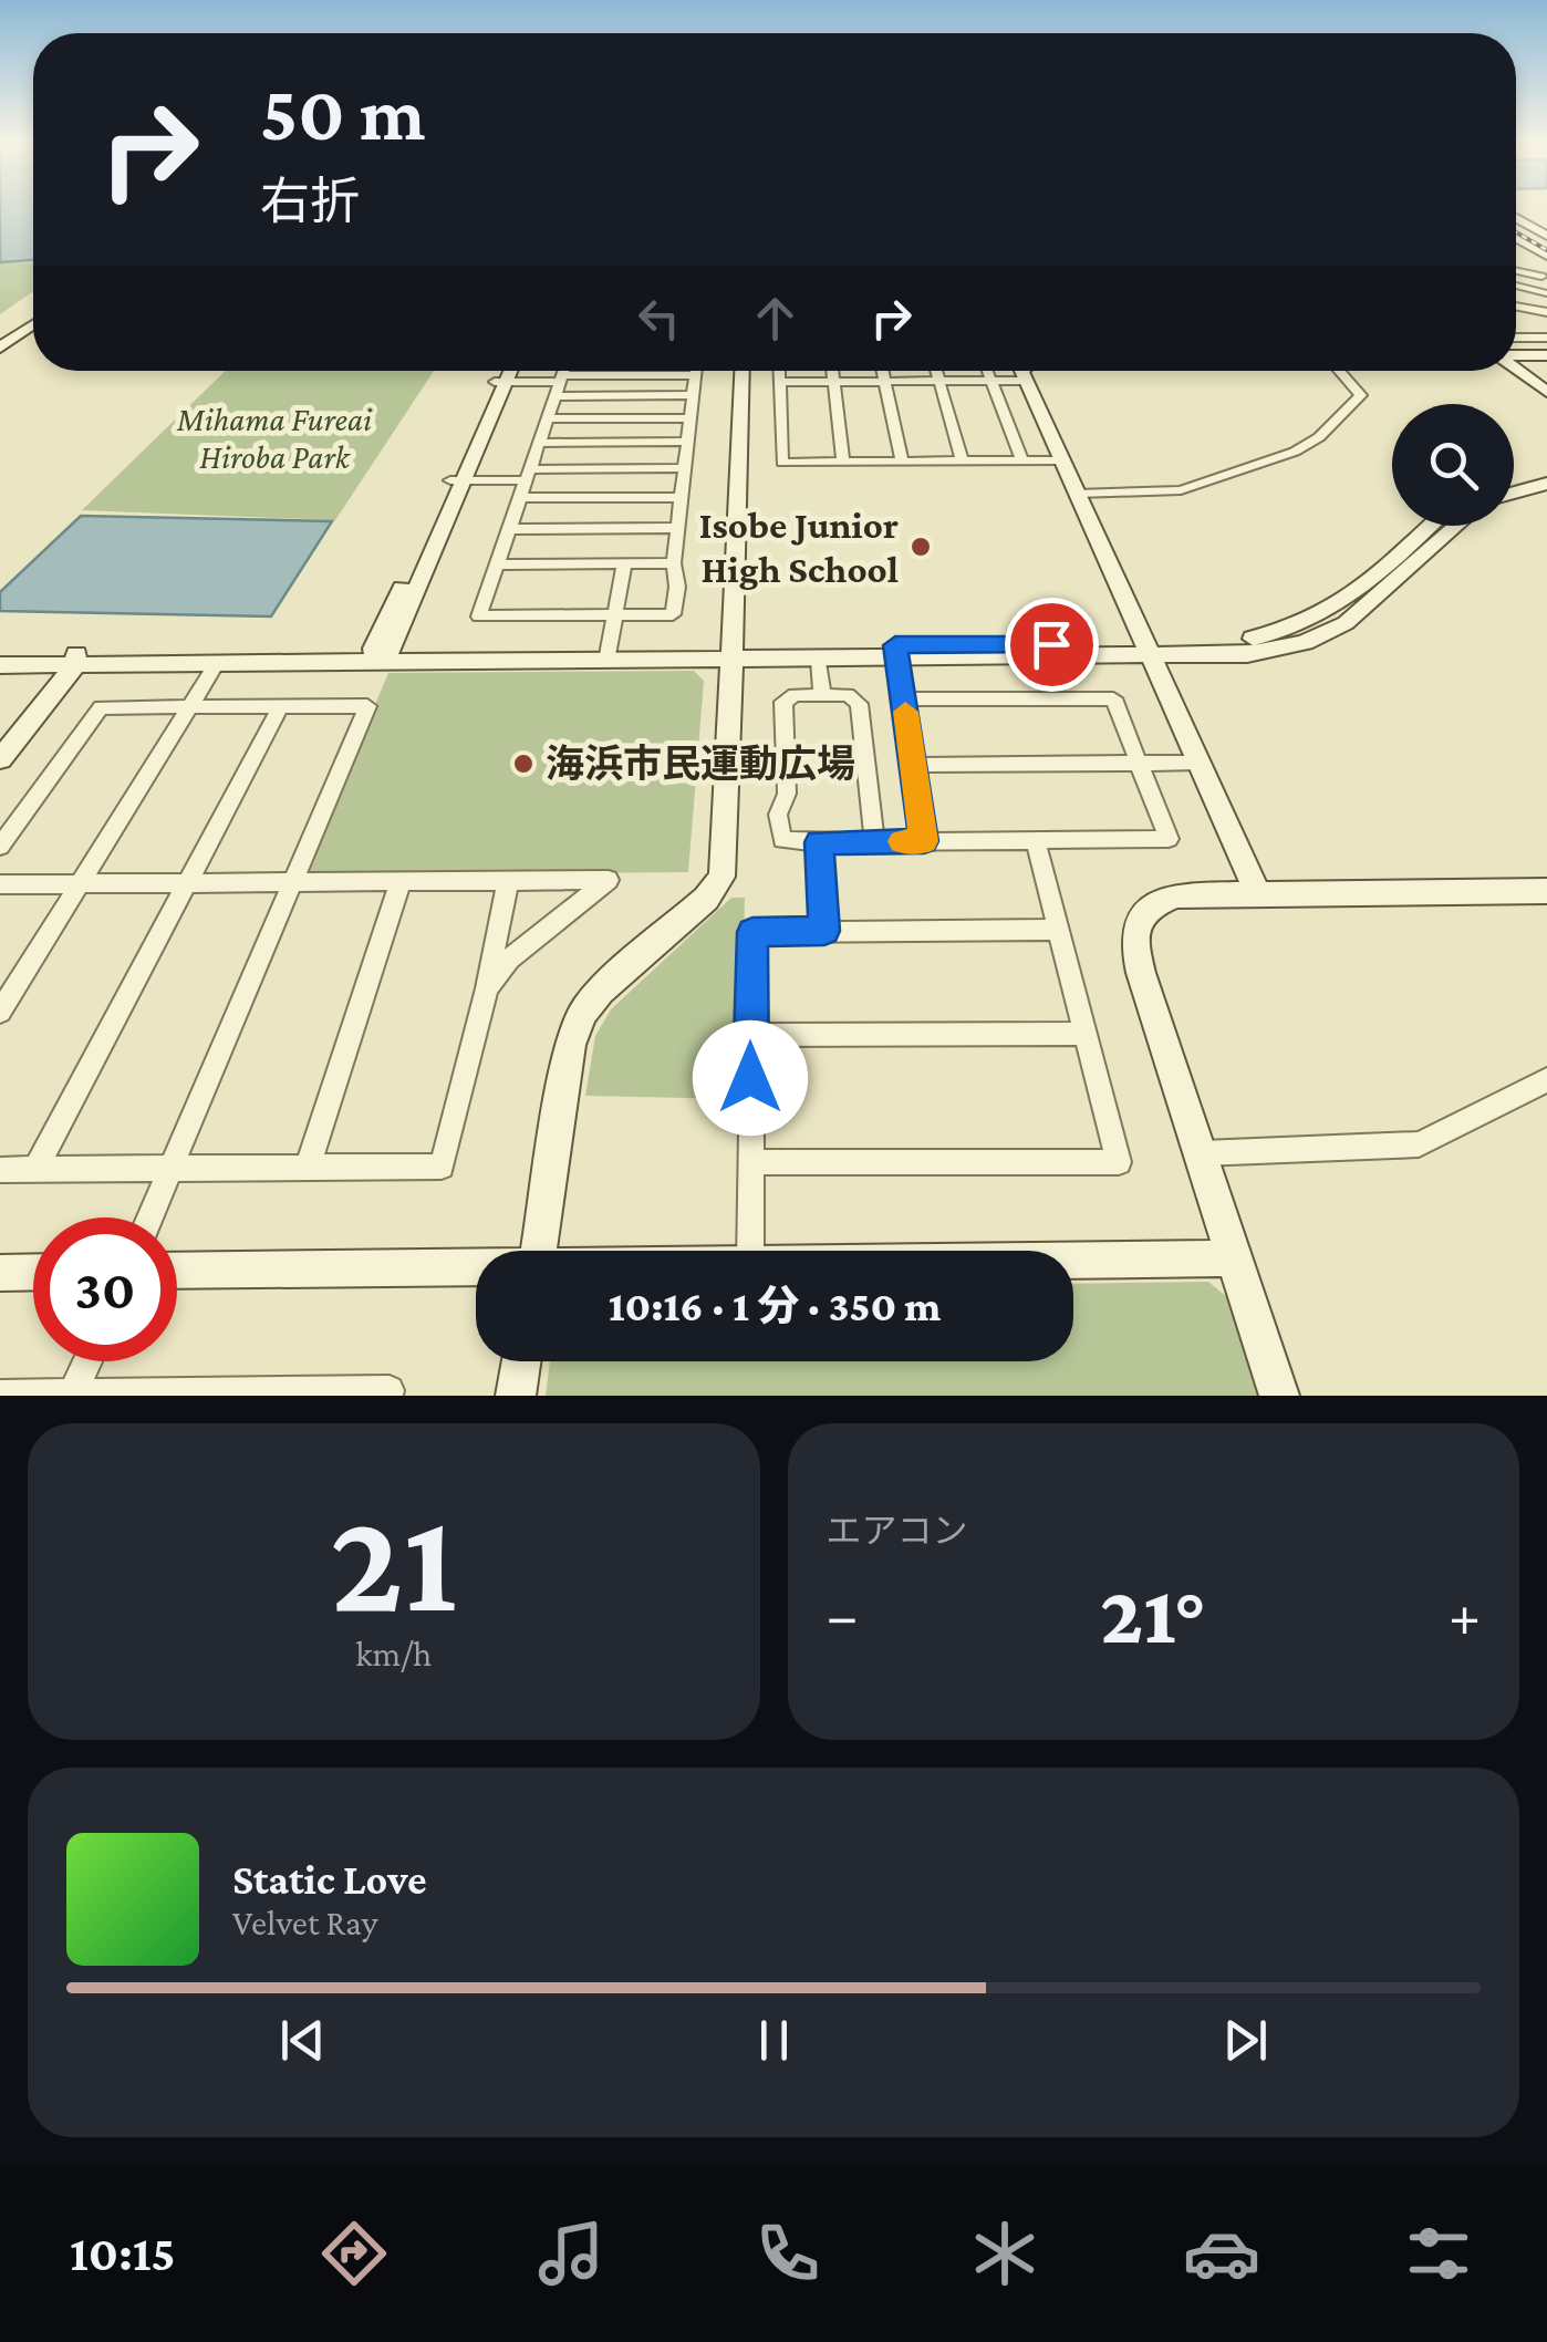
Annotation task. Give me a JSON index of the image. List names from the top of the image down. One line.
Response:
{"parks":["Mihama Fureai Hiroba Park"],"places":["Isobe Junior High School","海浜市民運動広場"],"page":{"turn":["50 m","右折"],"limit":"30","trip":"10:16 · 1 分 · 350 m","tile":[["21","km/h"],"エアコン"],"heat":["−","21°","+"],"song":["Static Love","Velvet Ray"],"tabs":"10:15"}}
